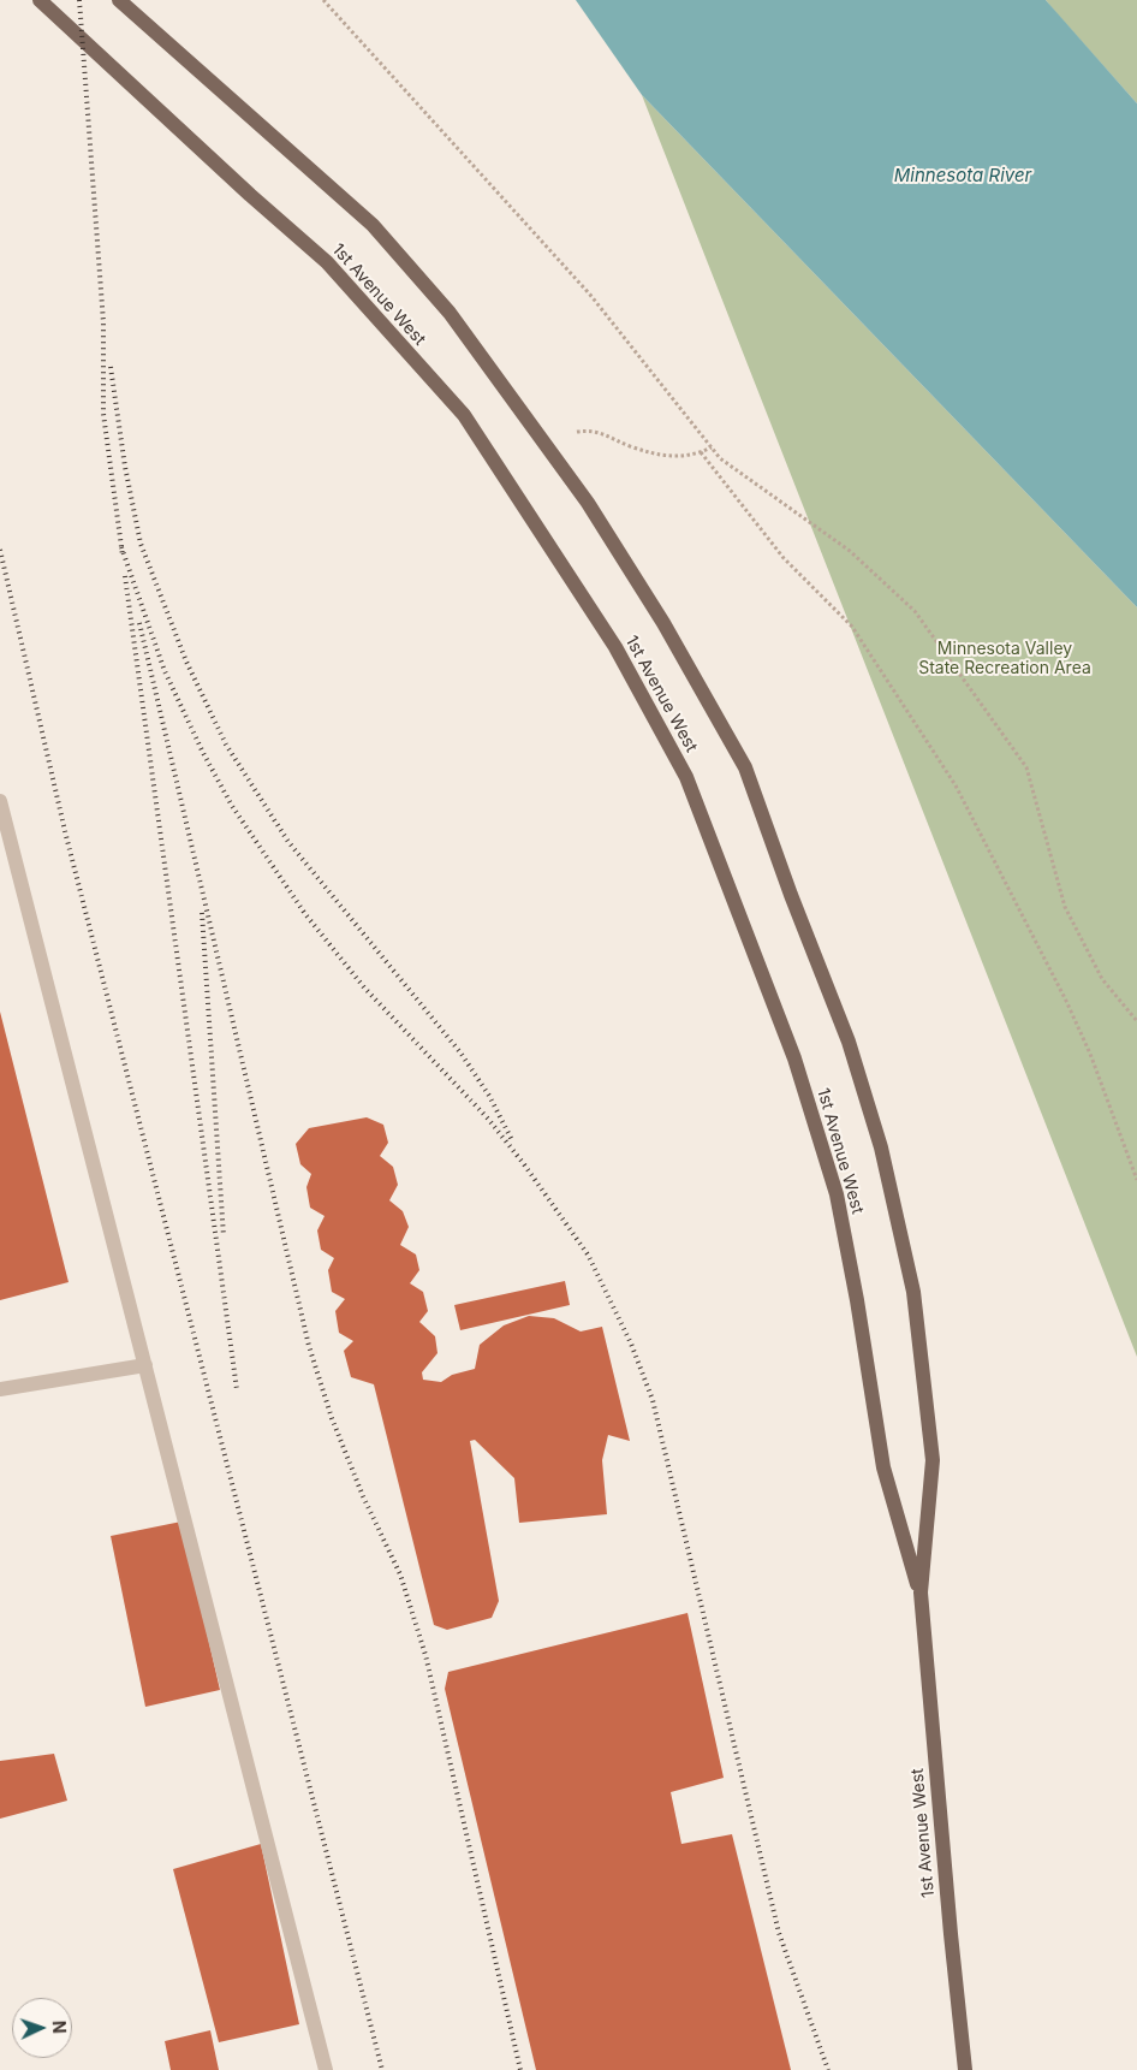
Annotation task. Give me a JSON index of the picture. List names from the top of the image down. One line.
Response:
{"streets":{"main road":["1st Avenue West"]},"water":["Minnesota River"],"parks":["Minnesota Valley State Recreation Area"],"north":"right"}
